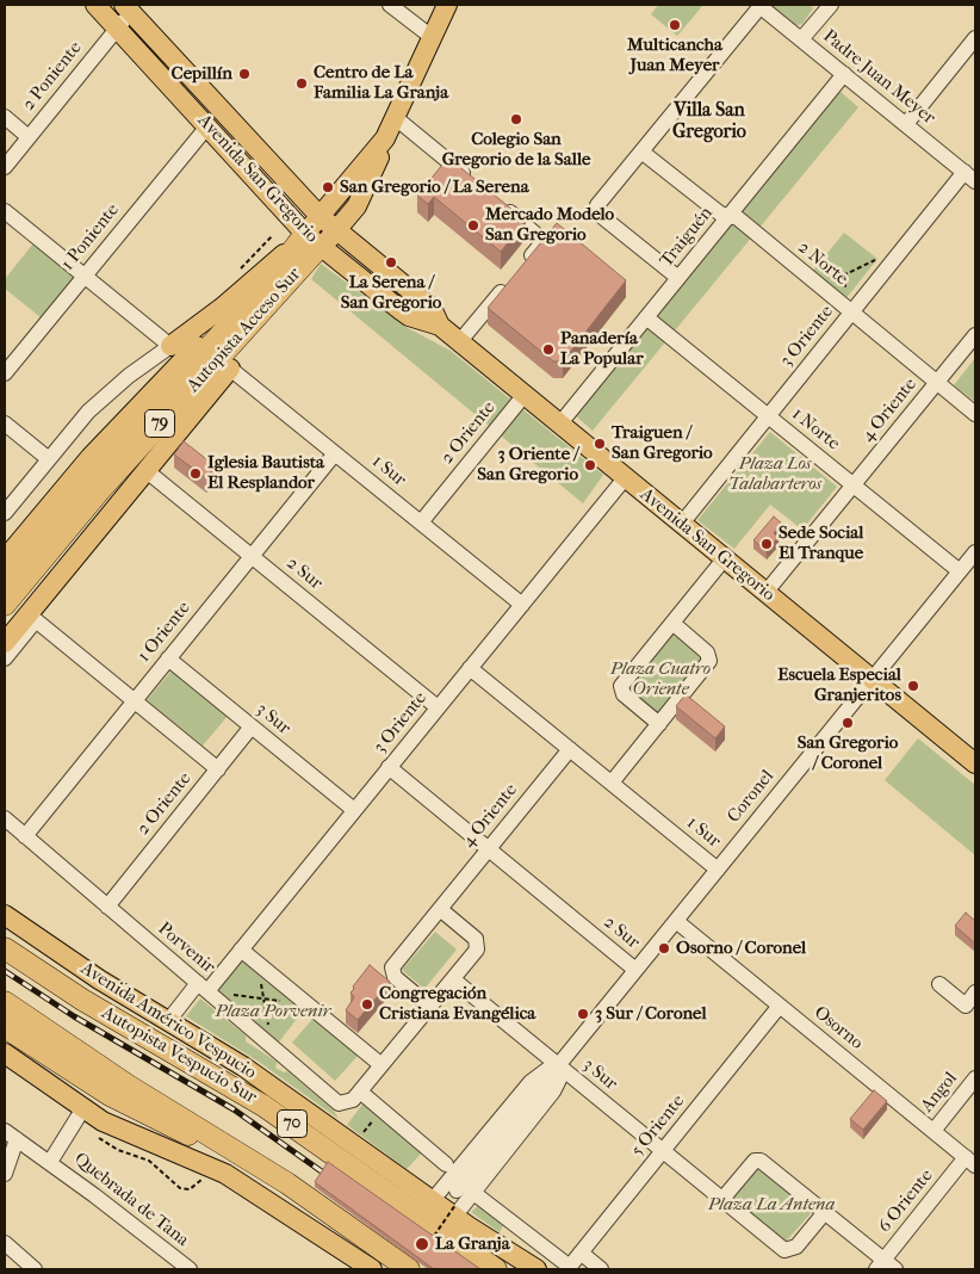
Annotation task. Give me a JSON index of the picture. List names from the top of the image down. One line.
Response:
{"streets":{"highway":["Autopista Acceso Sur","79","Autopista Vespucio Sur","70"],"main road":["Avenida San Gregorio","Avenida Américo Vespucio"],"street":["2 Poniente","Padre Juan Meyer","1 Poniente","Traiguén","2 Norte","3 Oriente","4 Oriente","1 Norte","2 Oriente","1 Sur","2 Sur","1 Oriente","3 Sur","Coronel","Porvenir","Osorno","Angol","5 Oriente","Quebrada de Tana","6 Oriente"]},"crossings":[["2 Poniente","Avenida San Gregorio"],["Padre Juan Meyer","Traiguén"],["Padre Juan Meyer","3 Oriente"],["Avenida San Gregorio","1 Poniente"],["Avenida San Gregorio","Traiguén"],["Avenida San Gregorio","Autopista Acceso Sur"],["Avenida San Gregorio","3 Oriente"],["Avenida San Gregorio","4 Oriente"],["Avenida San Gregorio","2 Oriente"],["Avenida San Gregorio","Coronel"],["Traiguén","2 Norte"],["Traiguén","1 Norte"],["2 Norte","3 Oriente"],["2 Norte","4 Oriente"],["3 Oriente","1 Norte"],["3 Oriente","1 Sur"],["3 Oriente","2 Sur"],["3 Oriente","3 Sur"],["3 Oriente","Porvenir"],["3 Oriente","Avenida Américo Vespucio"],["4 Oriente","1 Norte"],["4 Oriente","1 Sur"],["4 Oriente","2 Sur"],["1 Norte","Coronel"],["2 Oriente","1 Sur"],["2 Oriente","3 Sur"],["2 Oriente","Porvenir"],["1 Sur","1 Oriente"],["1 Sur","Coronel"],["2 Sur","1 Oriente"],["2 Sur","Coronel"],["1 Oriente","3 Sur"],["1 Oriente","Porvenir"],["3 Sur","Coronel"],["3 Sur","5 Oriente"],["Coronel","Avenida Américo Vespucio"],["Coronel","Osorno"],["Osorno","Angol"],["Osorno","5 Oriente"],["Osorno","6 Oriente"]],"districts":["Villa San Gregorio"],"parks":["Plaza Los Talabarteros","Plaza Cuatro Oriente","Plaza Porvenir","Plaza La Antena"],"places":["Multicancha Juan Meyer","Cepillín","Centro de La Familia La Granja","Colegio San Gregorio de la Salle","San Gregorio / La Serena","Mercado Modelo San Gregorio","La Serena / San Gregorio","Panadería La Popular","Traiguen / San Gregorio","3 Oriente / San Gregorio","Iglesia Bautista El Resplandor","Sede Social El Tranque","Escuela Especial Granjeritos","San Gregorio / Coronel","Osorno / Coronel","Congregación Cristiana Evangélica","3 Sur / Coronel","La Granja"]}
